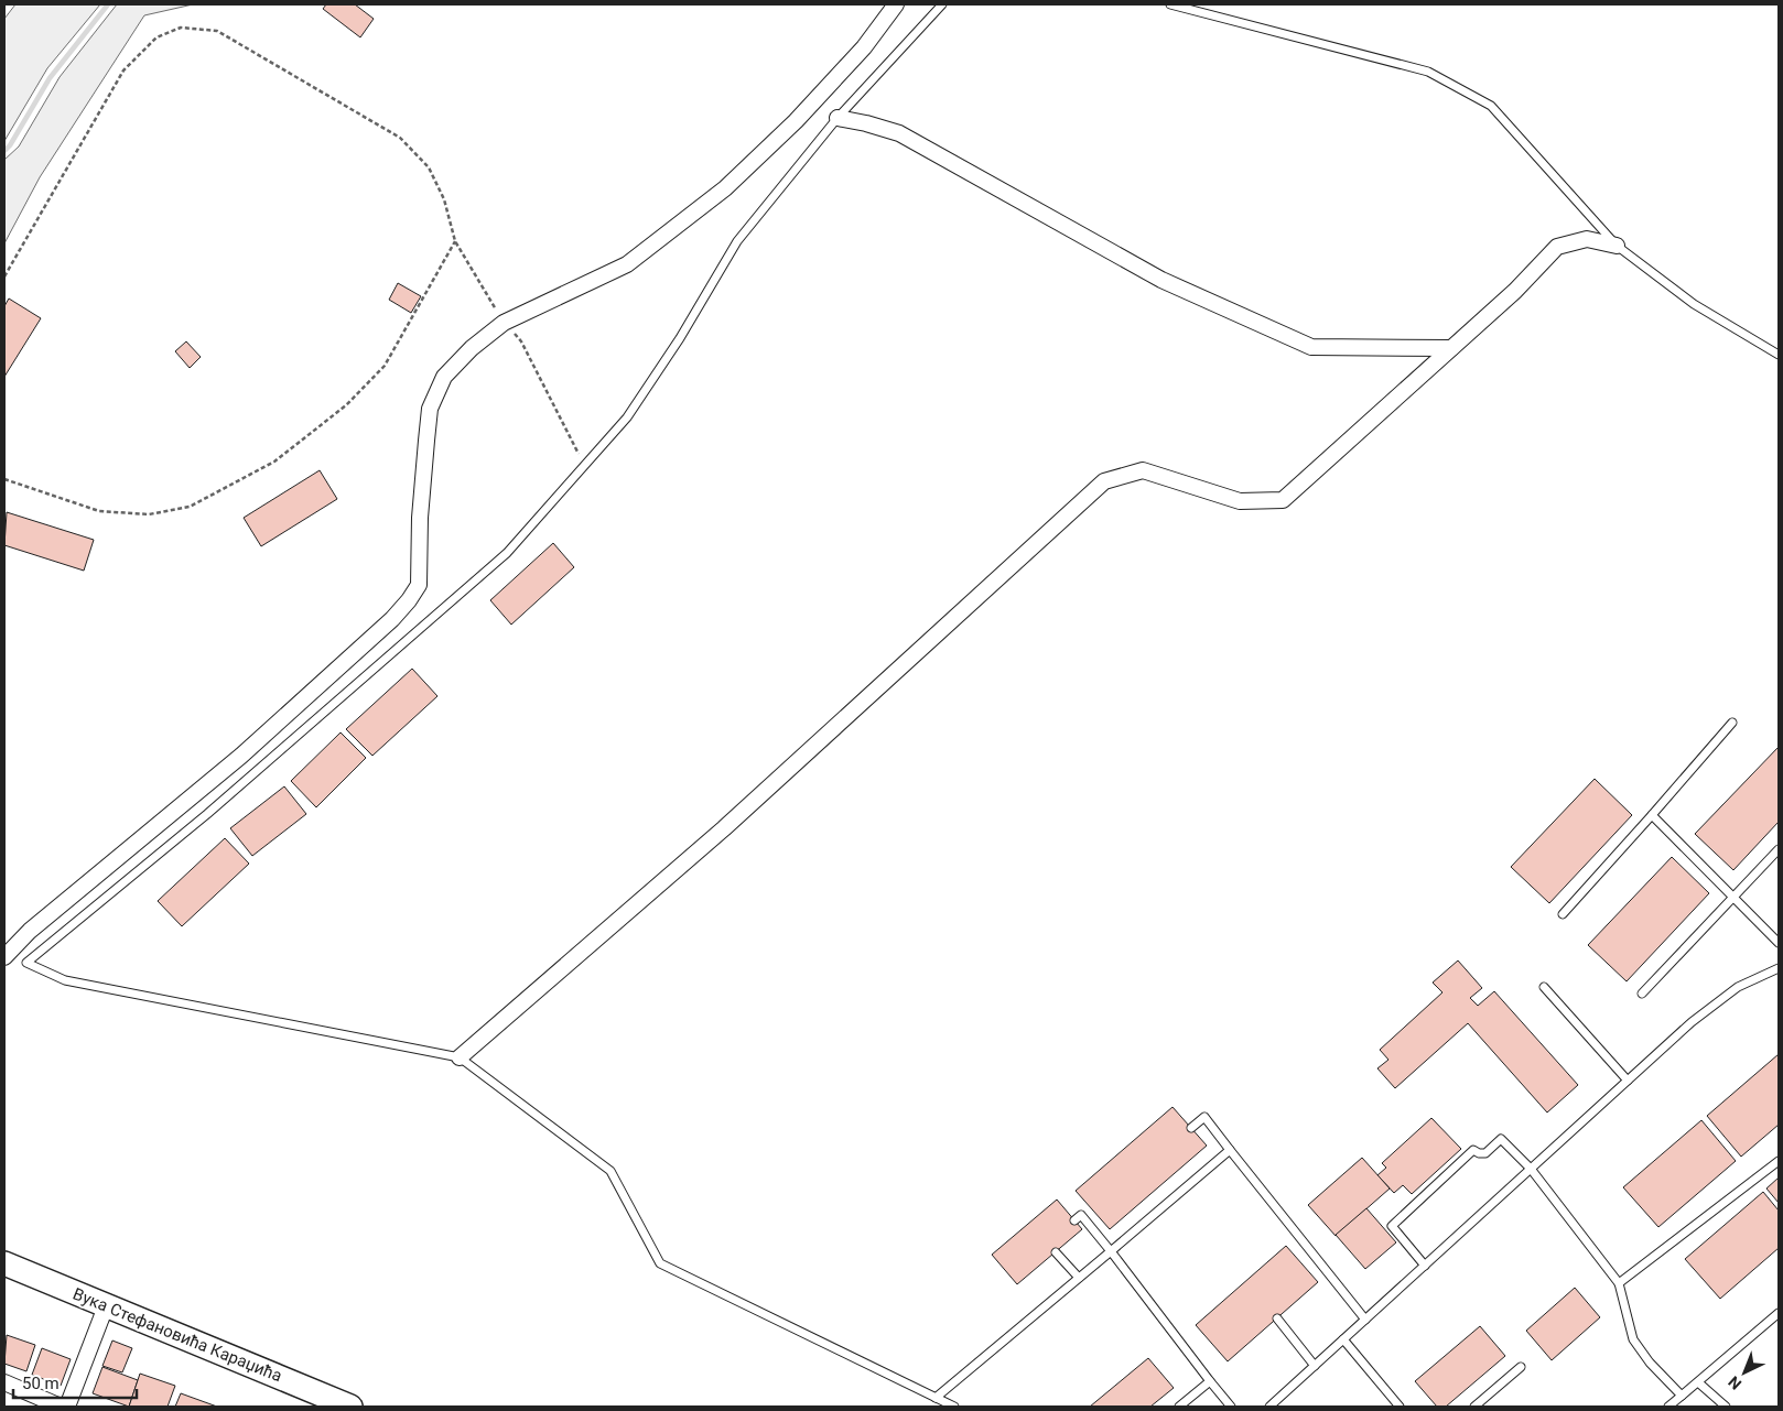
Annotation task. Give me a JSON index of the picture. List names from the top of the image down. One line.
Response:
{"streets":{"main road":["Вука Стефановића Караџића"]},"scale_bar":"50 m","north":"bottom left"}
